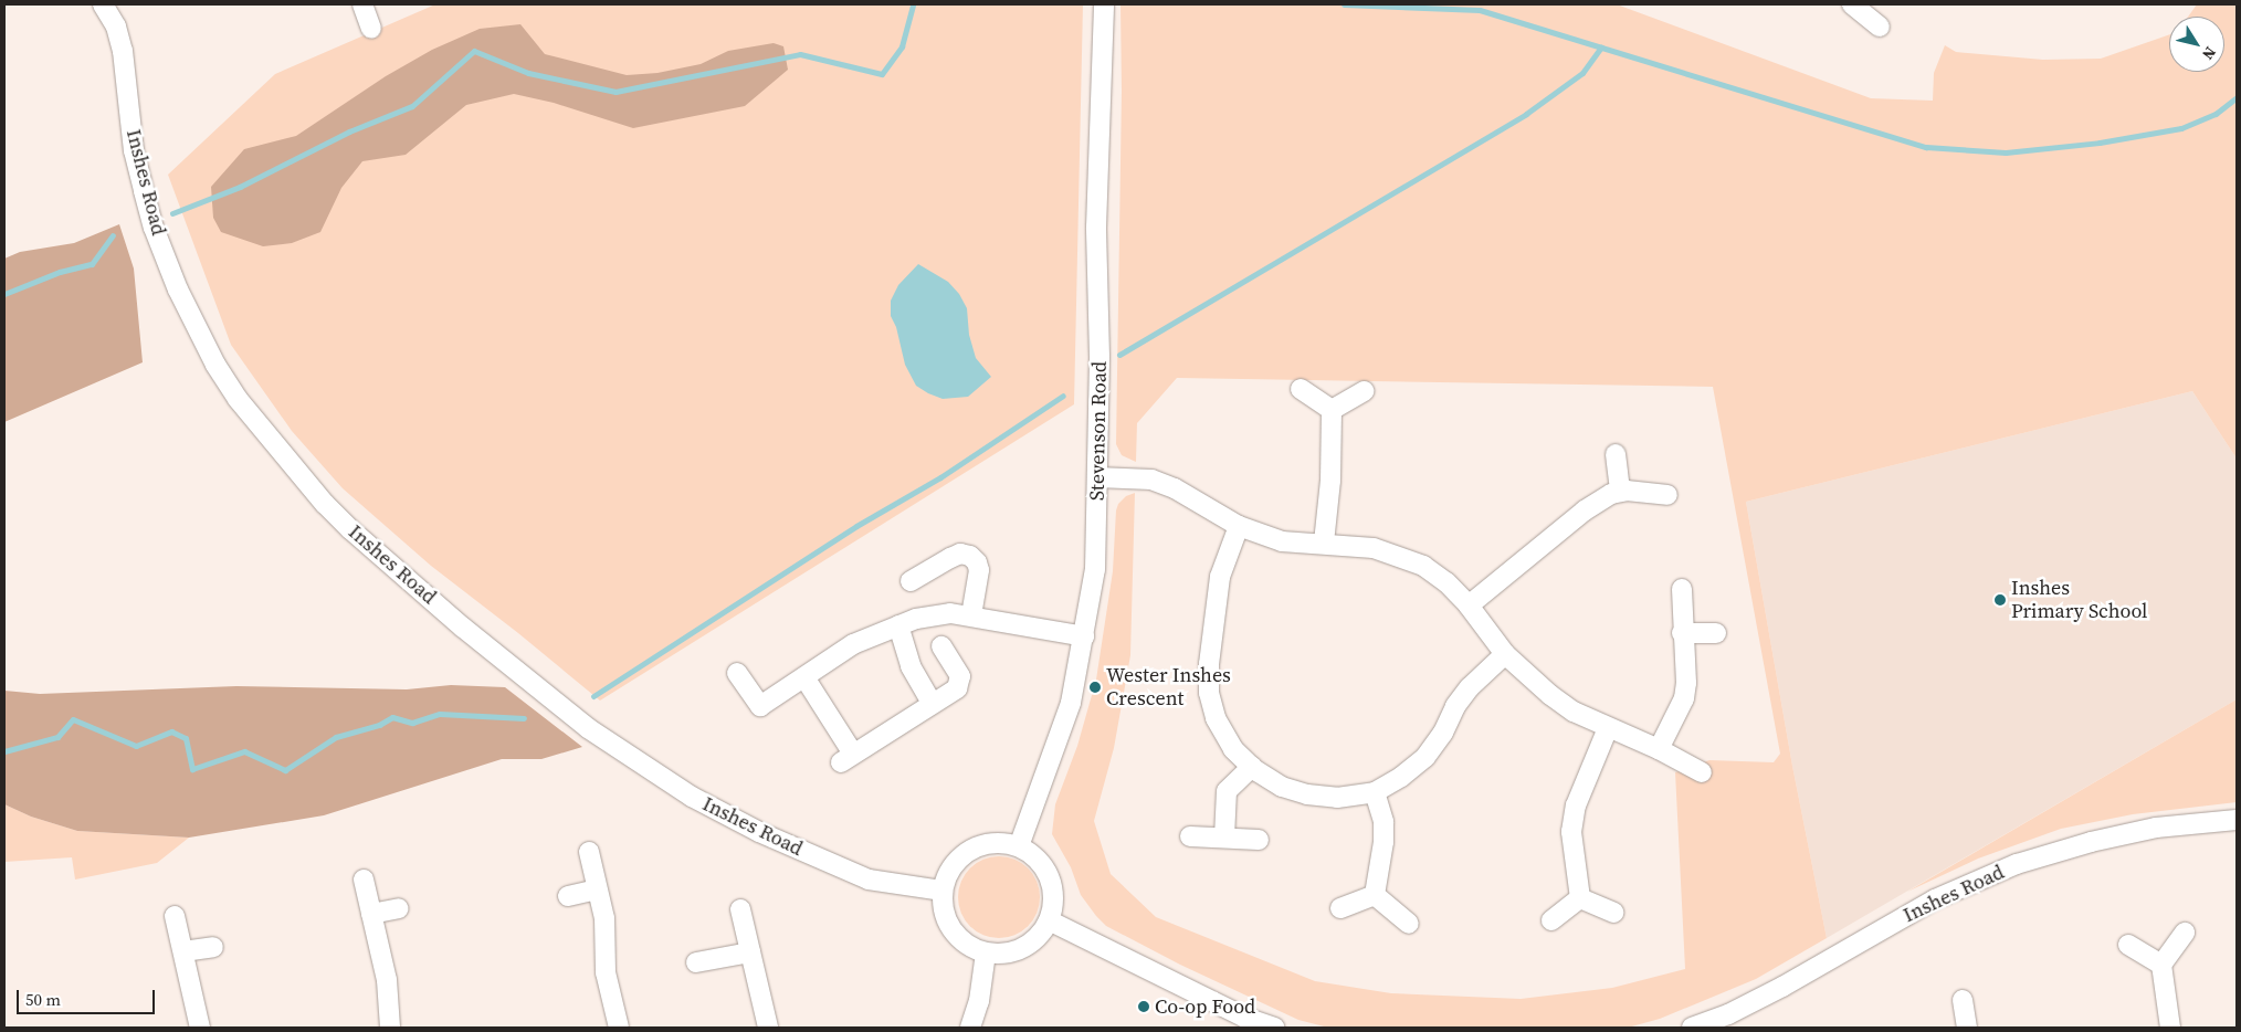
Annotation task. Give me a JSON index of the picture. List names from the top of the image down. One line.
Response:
{"streets":{"street":["Inshes Road","Stevenson Road"]},"crossings":[["Inshes Road","Stevenson Road"]],"places":["Inshes Primary School","Wester Inshes Crescent","Co-op Food"],"scale_bar":"50 m","north":"bottom right"}
